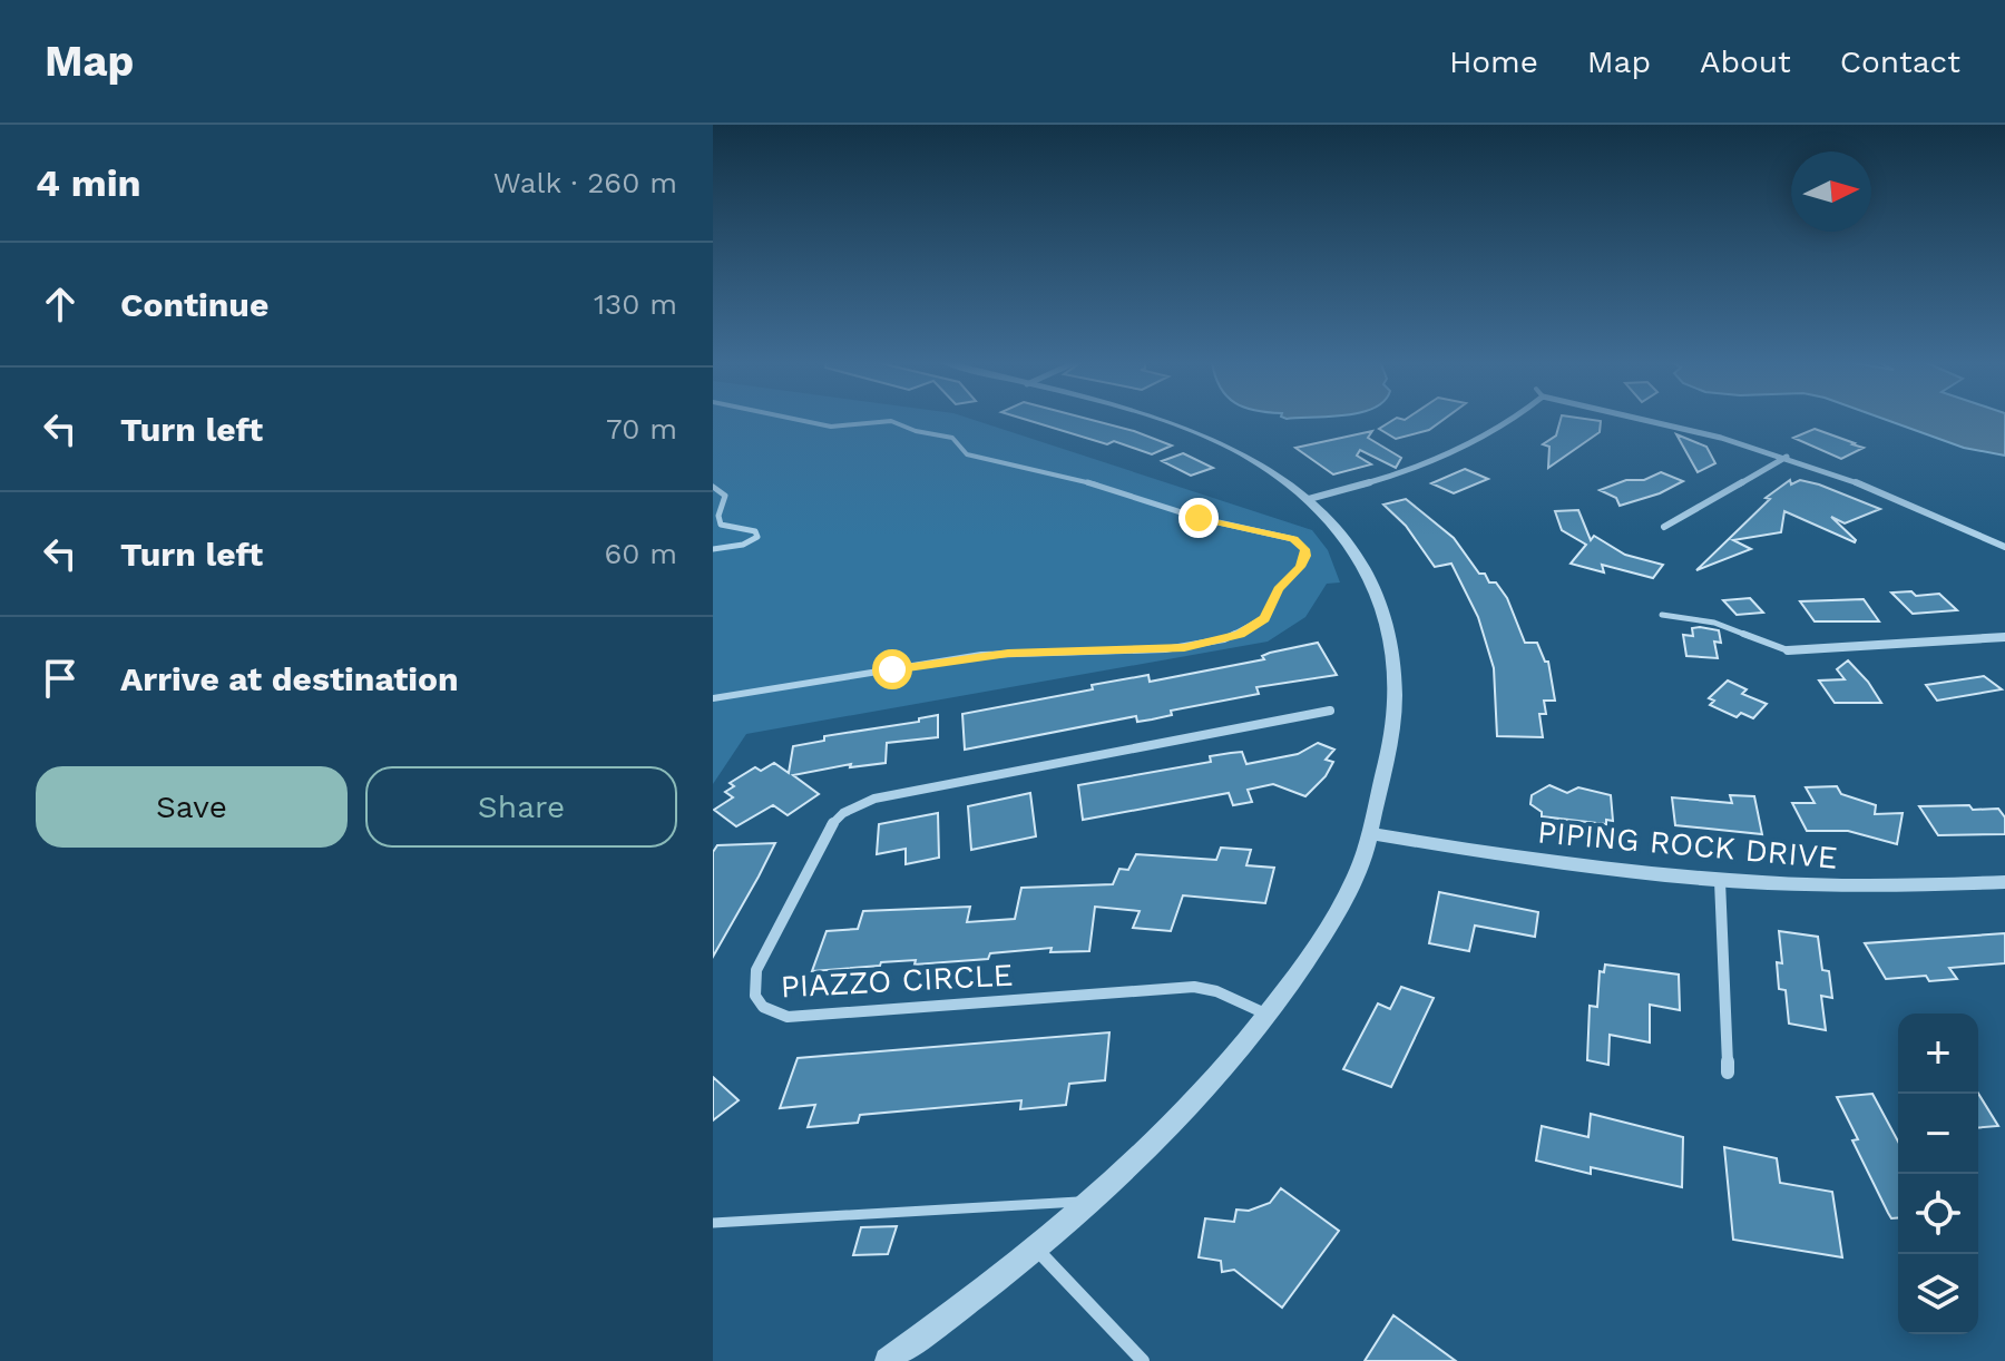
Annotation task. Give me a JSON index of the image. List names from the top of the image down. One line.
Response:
{"streets":{"street":["PIPING ROCK DRIVE","PIAZZO CIRCLE"]},"north":"right","page":{"header":"Map","nav":["Home","Map","About","Contact"],"heading":["4 min","Walk · 260 m"],"list":[["Continue","130 m"],["Turn left","70 m"],["Turn left","60 m"],"Arrive at destination"],"buttons":["Save","Share"],"map_buttons":["+","−"]}}
